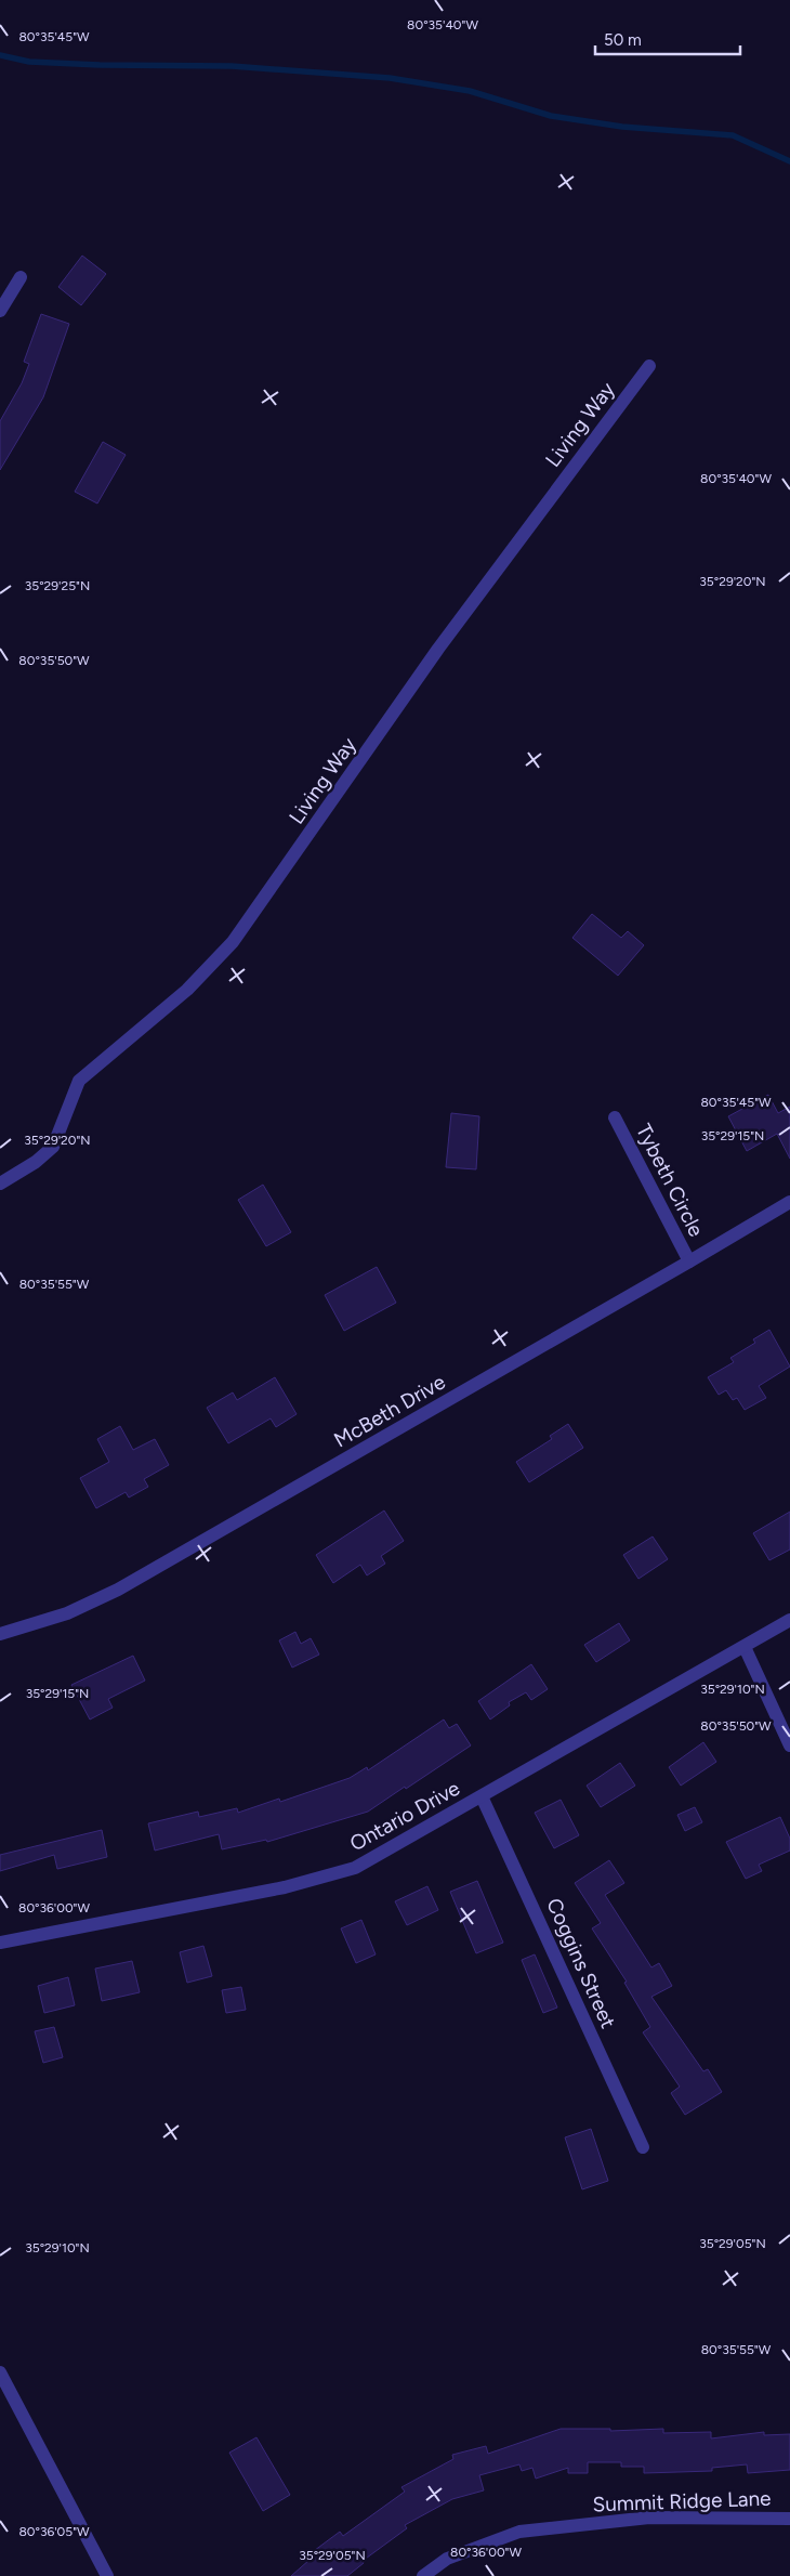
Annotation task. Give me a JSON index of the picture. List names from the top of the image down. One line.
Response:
{"streets":{"street":["Living Way","Tybeth Circle","McBeth Drive","Ontario Drive","Coggins Street","Summit Ridge Lane"]},"crossings":[["Tybeth Circle","McBeth Drive"],["Ontario Drive","Coggins Street"]],"scale_bar":"50 m","coordinates":["80°35'40\"W","80°35'45\"W","35°29'20\"N","35°29'25\"N","80°35'50\"W","35°29'15\"N","80°35'55\"W","35°29'10\"N","80°36'00\"W","35°29'05\"N","80°36'05\"W"]}
